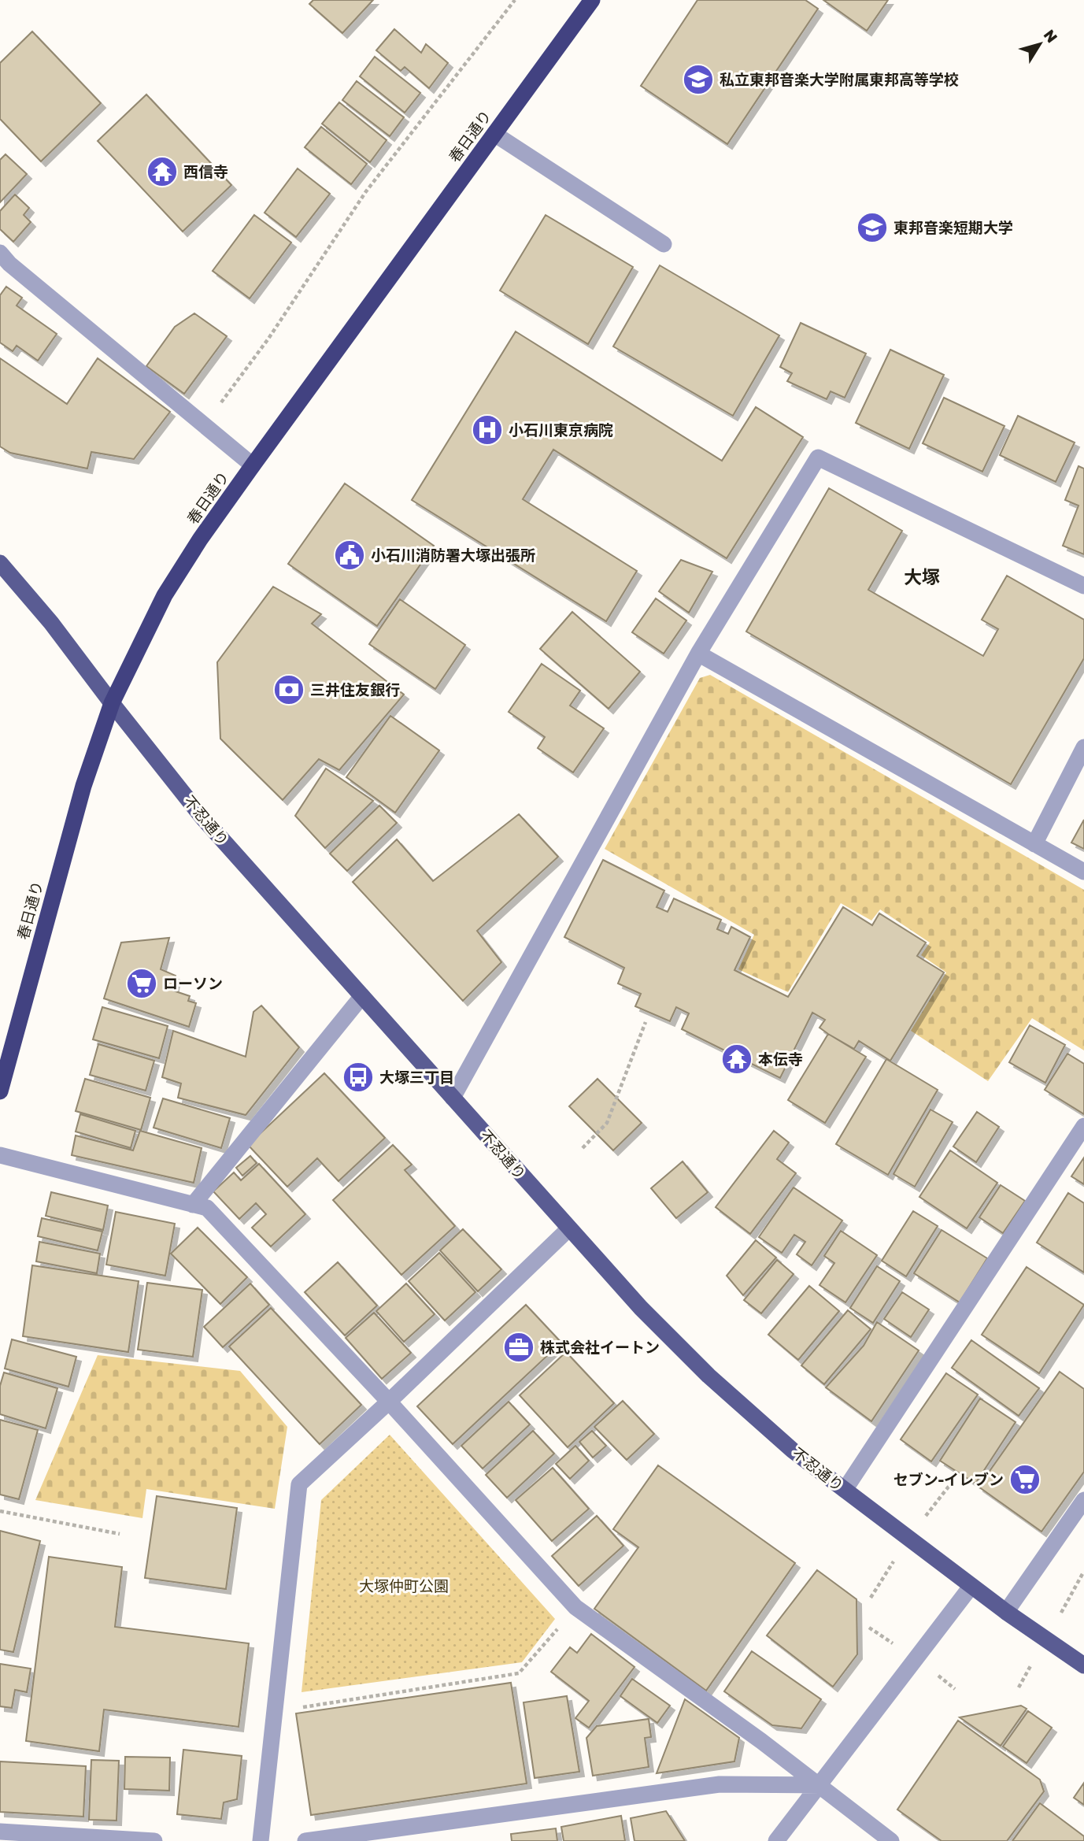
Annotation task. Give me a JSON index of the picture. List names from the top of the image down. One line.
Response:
{"streets":{"highway":["春日通り"],"main road":["不忍通り"]},"crossings":[["春日通り","不忍通り"]],"districts":["大塚"],"parks":["大塚仲町公園"],"places":{"school or university":["私立東邦音楽大学附属東邦高等学校","東邦音楽短期大学"],"temple":["西信寺","本伝寺"],"hospital":["小石川東京病院"],"public building":["小石川消防署大塚出張所"],"bank":["三井住友銀行"],"supermarket":["ローソン","セブン-イレブン"],"bus stop":["大塚三丁目"],"office":["株式会社イートン"]},"north":"top right"}
